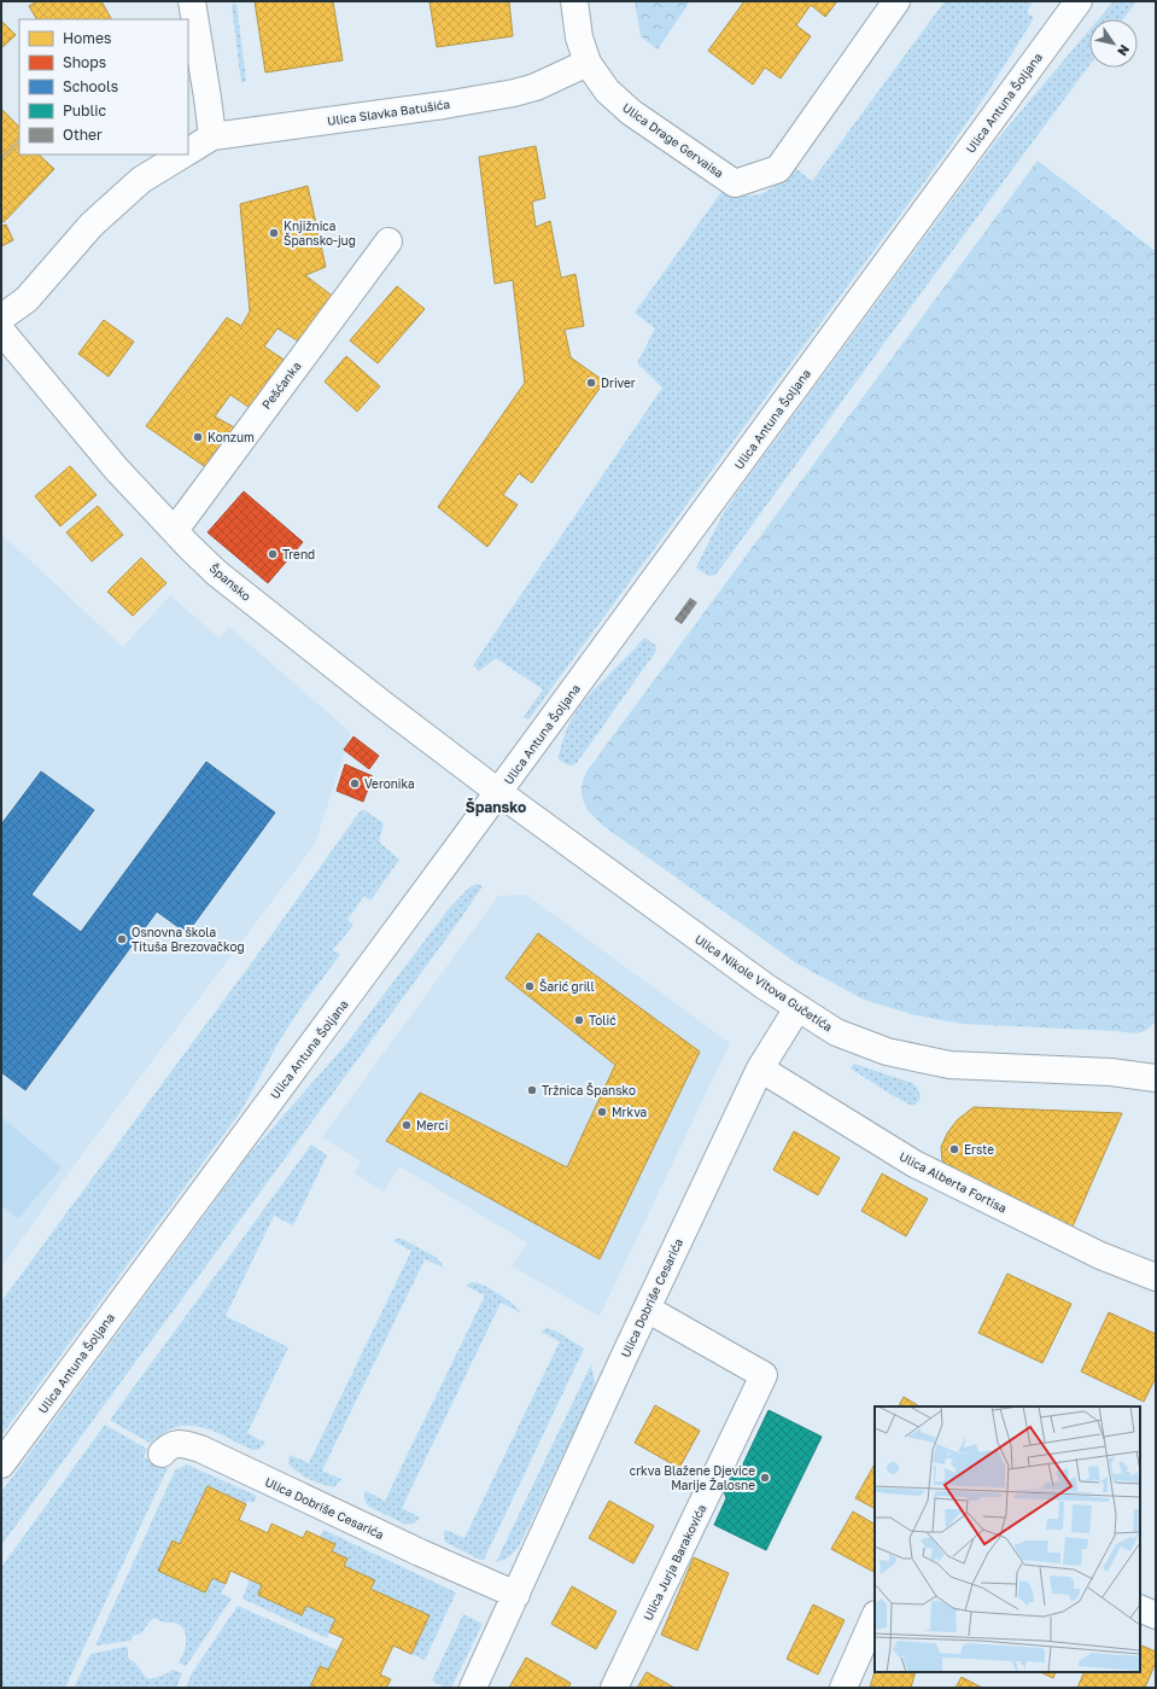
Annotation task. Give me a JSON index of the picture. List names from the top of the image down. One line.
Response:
{"streets":{"street":["Ulica Antuna Šoljana","Ulica Slavka Batušića","Ulica Drage Gervaisa","Pešćanka","Špansko","Ulica Nikole Vitova Gučetića","Ulica Alberta Fortisa","Ulica Dobriše Cesarića","Ulica Jurja Barakovića"]},"crossings":[["Ulica Antuna Šoljana","Špansko"],["Ulica Antuna Šoljana","Ulica Nikole Vitova Gučetića"],["Ulica Slavka Batušića","Ulica Drage Gervaisa"],["Pešćanka","Špansko"],["Špansko","Ulica Nikole Vitova Gučetića"],["Ulica Nikole Vitova Gučetića","Ulica Dobriše Cesarića"],["Ulica Alberta Fortisa","Ulica Dobriše Cesarića"],["Ulica Dobriše Cesarića","Ulica Jurja Barakovića"]],"districts":["Špansko"],"places":["Knjižnica Špansko-jug","Driver","Konzum","Trend","Veronika","Osnovna škola Tituša Brezovačkog","Šarić grill","Tolić","Tržnica Špansko","Mrkva","Merci","Erste","crkva Blažene Djevice Marije Žalosne"],"legend":["Homes","Shops","Schools","Public","Other"],"north":"bottom right"}
